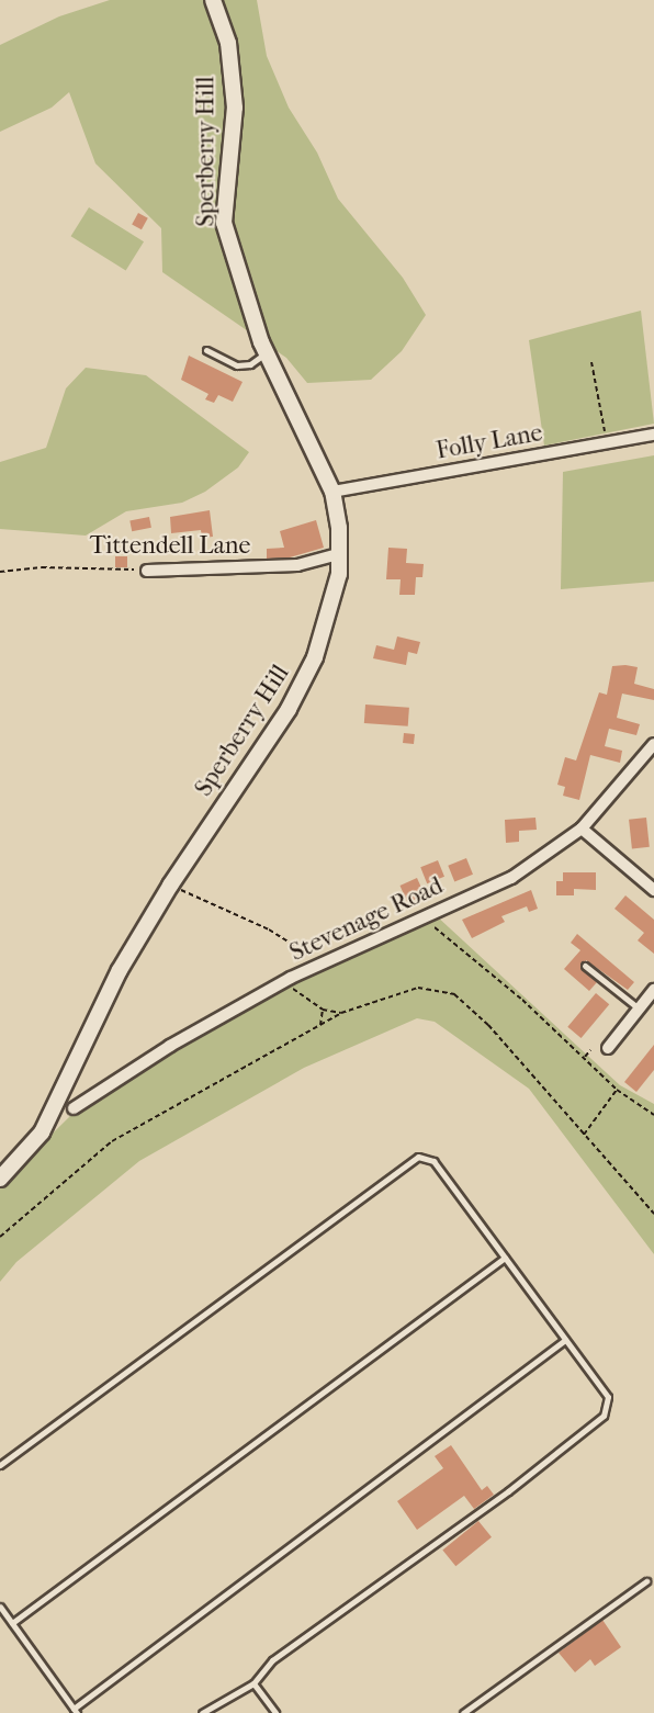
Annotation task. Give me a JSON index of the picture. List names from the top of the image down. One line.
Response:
{"streets":{"street":["Sperberry Hill","Folly Lane","Tittendell Lane","Stevenage Road"]},"crossings":[["Sperberry Hill","Folly Lane"],["Sperberry Hill","Tittendell Lane"]]}
